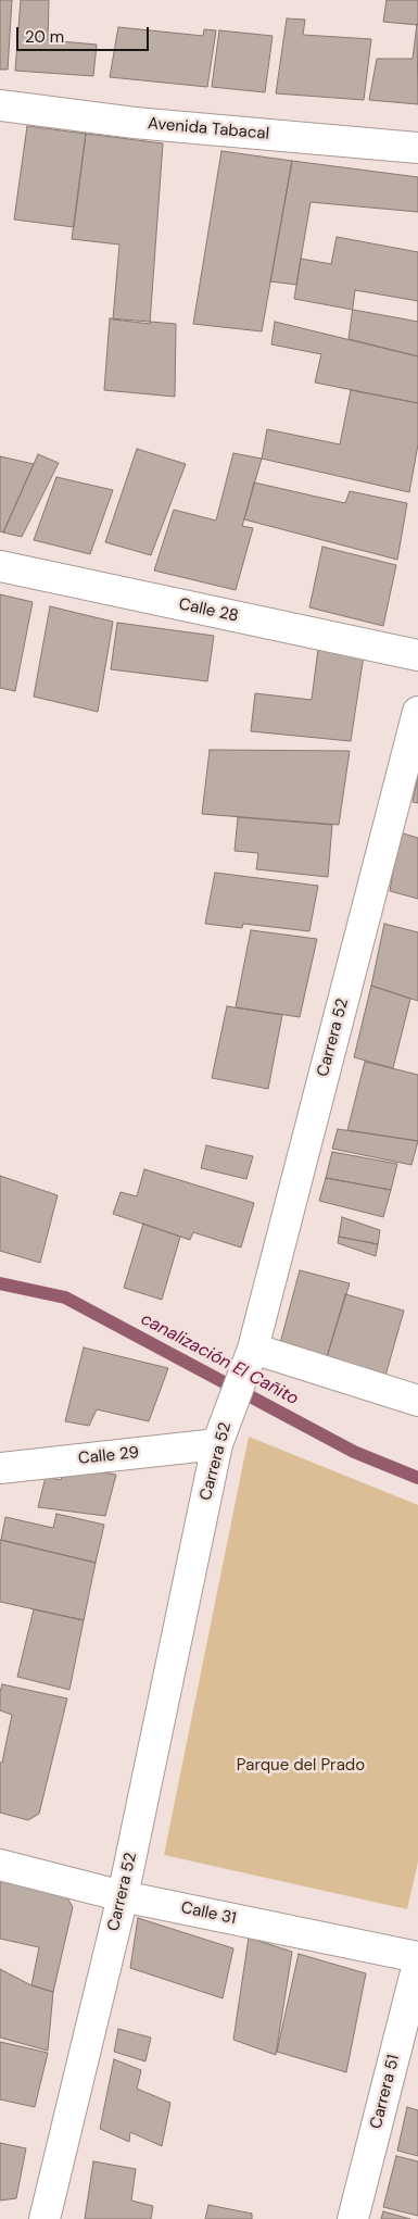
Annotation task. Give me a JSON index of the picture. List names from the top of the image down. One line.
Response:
{"streets":{"street":["Avenida Tabacal","Calle 28","Carrera 52","Calle 29","Calle 31","Carrera 51"]},"crossings":[["Carrera 52","Calle 29"],["Carrera 52","Calle 31"]],"water":["canalización El Cañito"],"parks":["Parque del Prado"],"scale_bar":"20 m"}
